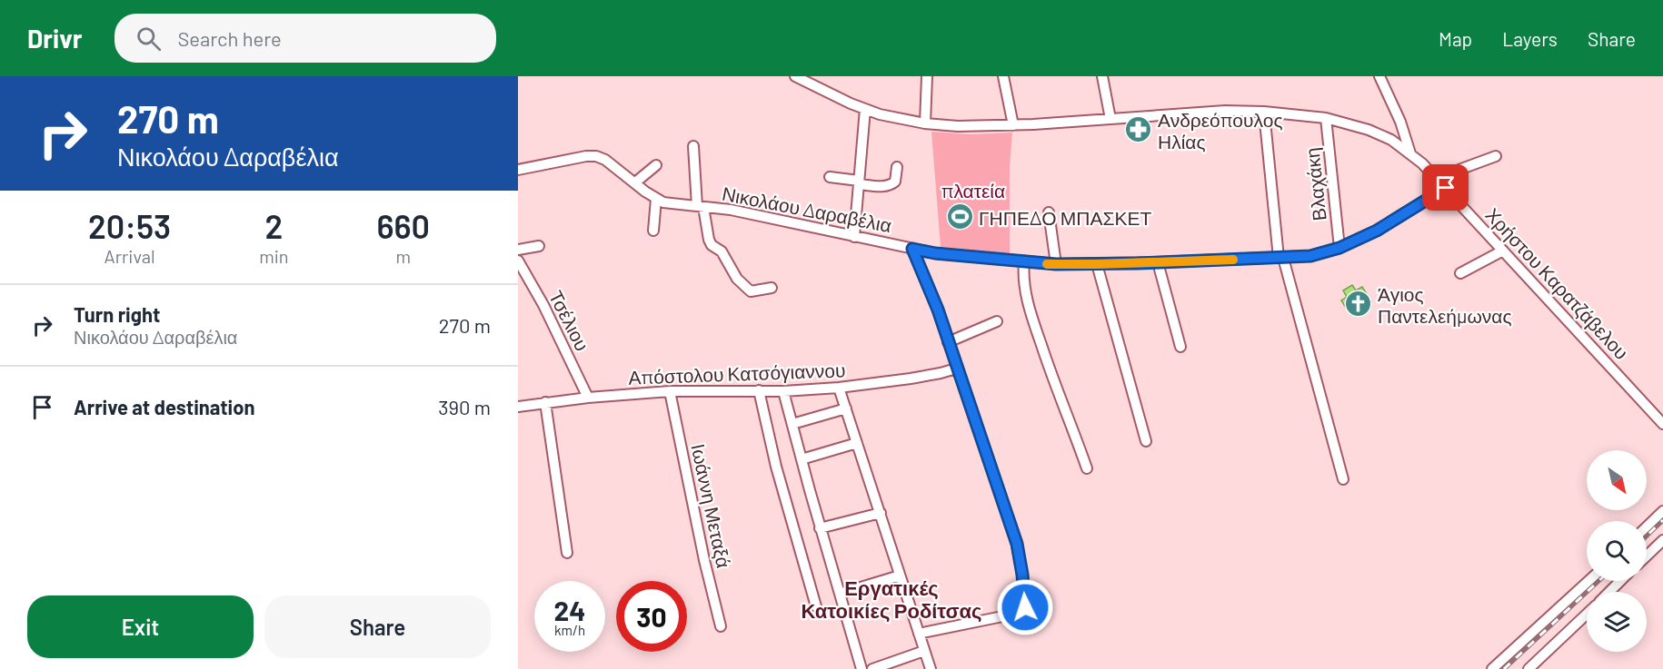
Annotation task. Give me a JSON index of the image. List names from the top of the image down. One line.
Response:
{"streets":{"street":["Βλαχάκη","Νικολάου Δαραβέλια","Χρήστου Καρατζάβελου","Τσέλιου","Απόστολου Κατσόγιαννου","Ιωάννη Μεταξά"]},"crossings":[["Βλαχάκη","Νικολάου Δαραβέλια"],["Βλαχάκη","Χρήστου Καρατζάβελου"],["Νικολάου Δαραβέλια","Χρήστου Καρατζάβελου"],["Τσέλιου","Απόστολου Κατσόγιαννου"],["Απόστολου Κατσόγιαννου","Ιωάννη Μεταξά"]],"districts":["Εργατικές Κατοικίες Ροδίτσας"],"parks":["πλατεία"],"places":{"pharmacy":["Ανδρεόπουλος Ηλίας"],"sports":["ΓΗΠΕΔΟ ΜΠΑΣΚΕΤ"],"church":["Άγιος Παντελεήμωνας"]},"north":"bottom right","page":{"header":"Drivr","search":"Search here","nav":["Map","Layers","Share"],"turn":["270 m","Νικολάου Δαραβέλια"],"eta":["20:53","Arrival","2","min","660","m"],"list":[{"name":"Turn right","note":"Νικολάου Δαραβέλια","value":"270 m"},{"name":"Arrive at destination","value":"390 m"}],"speed":"24 km/h","limit":"30","buttons":["Exit","Share"]}}
